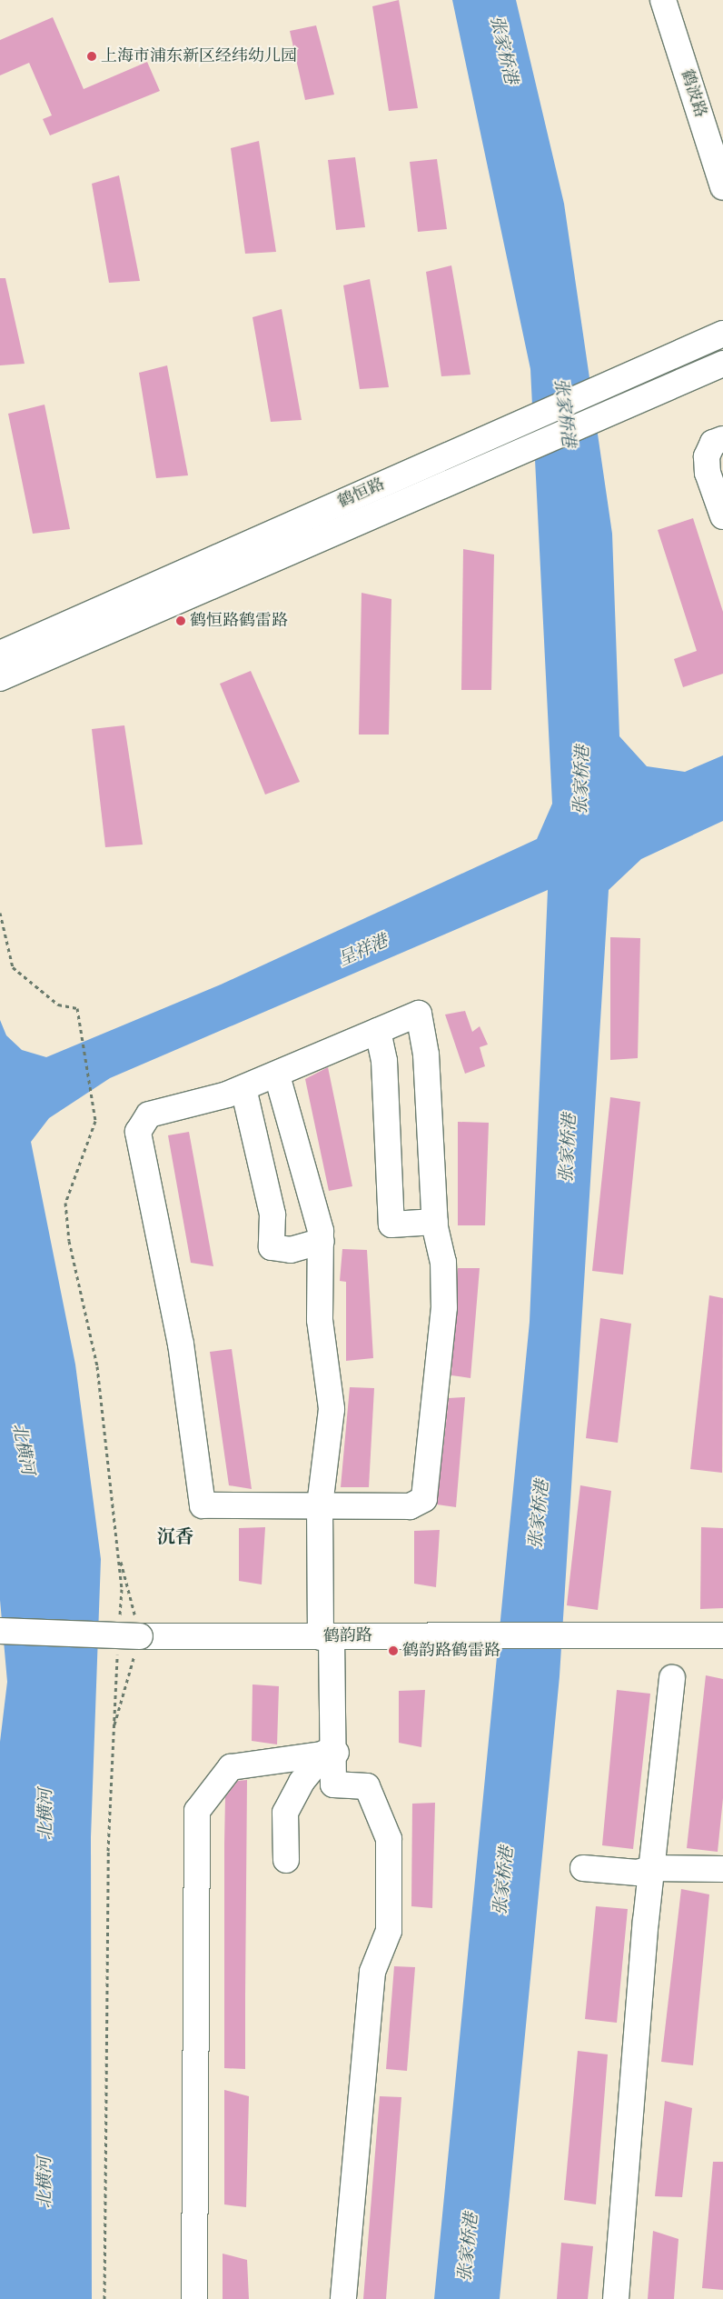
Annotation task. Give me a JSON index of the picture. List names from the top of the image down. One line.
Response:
{"streets":{"street":["鹤波路","鹤恒路","鹤韵路"]},"districts":["沉香"],"water":["张家桥港","呈祥港","北横河"],"places":["上海市浦东新区经纬幼儿园","鹤恒路鹤雷路","鹤韵路鹤雷路"]}
